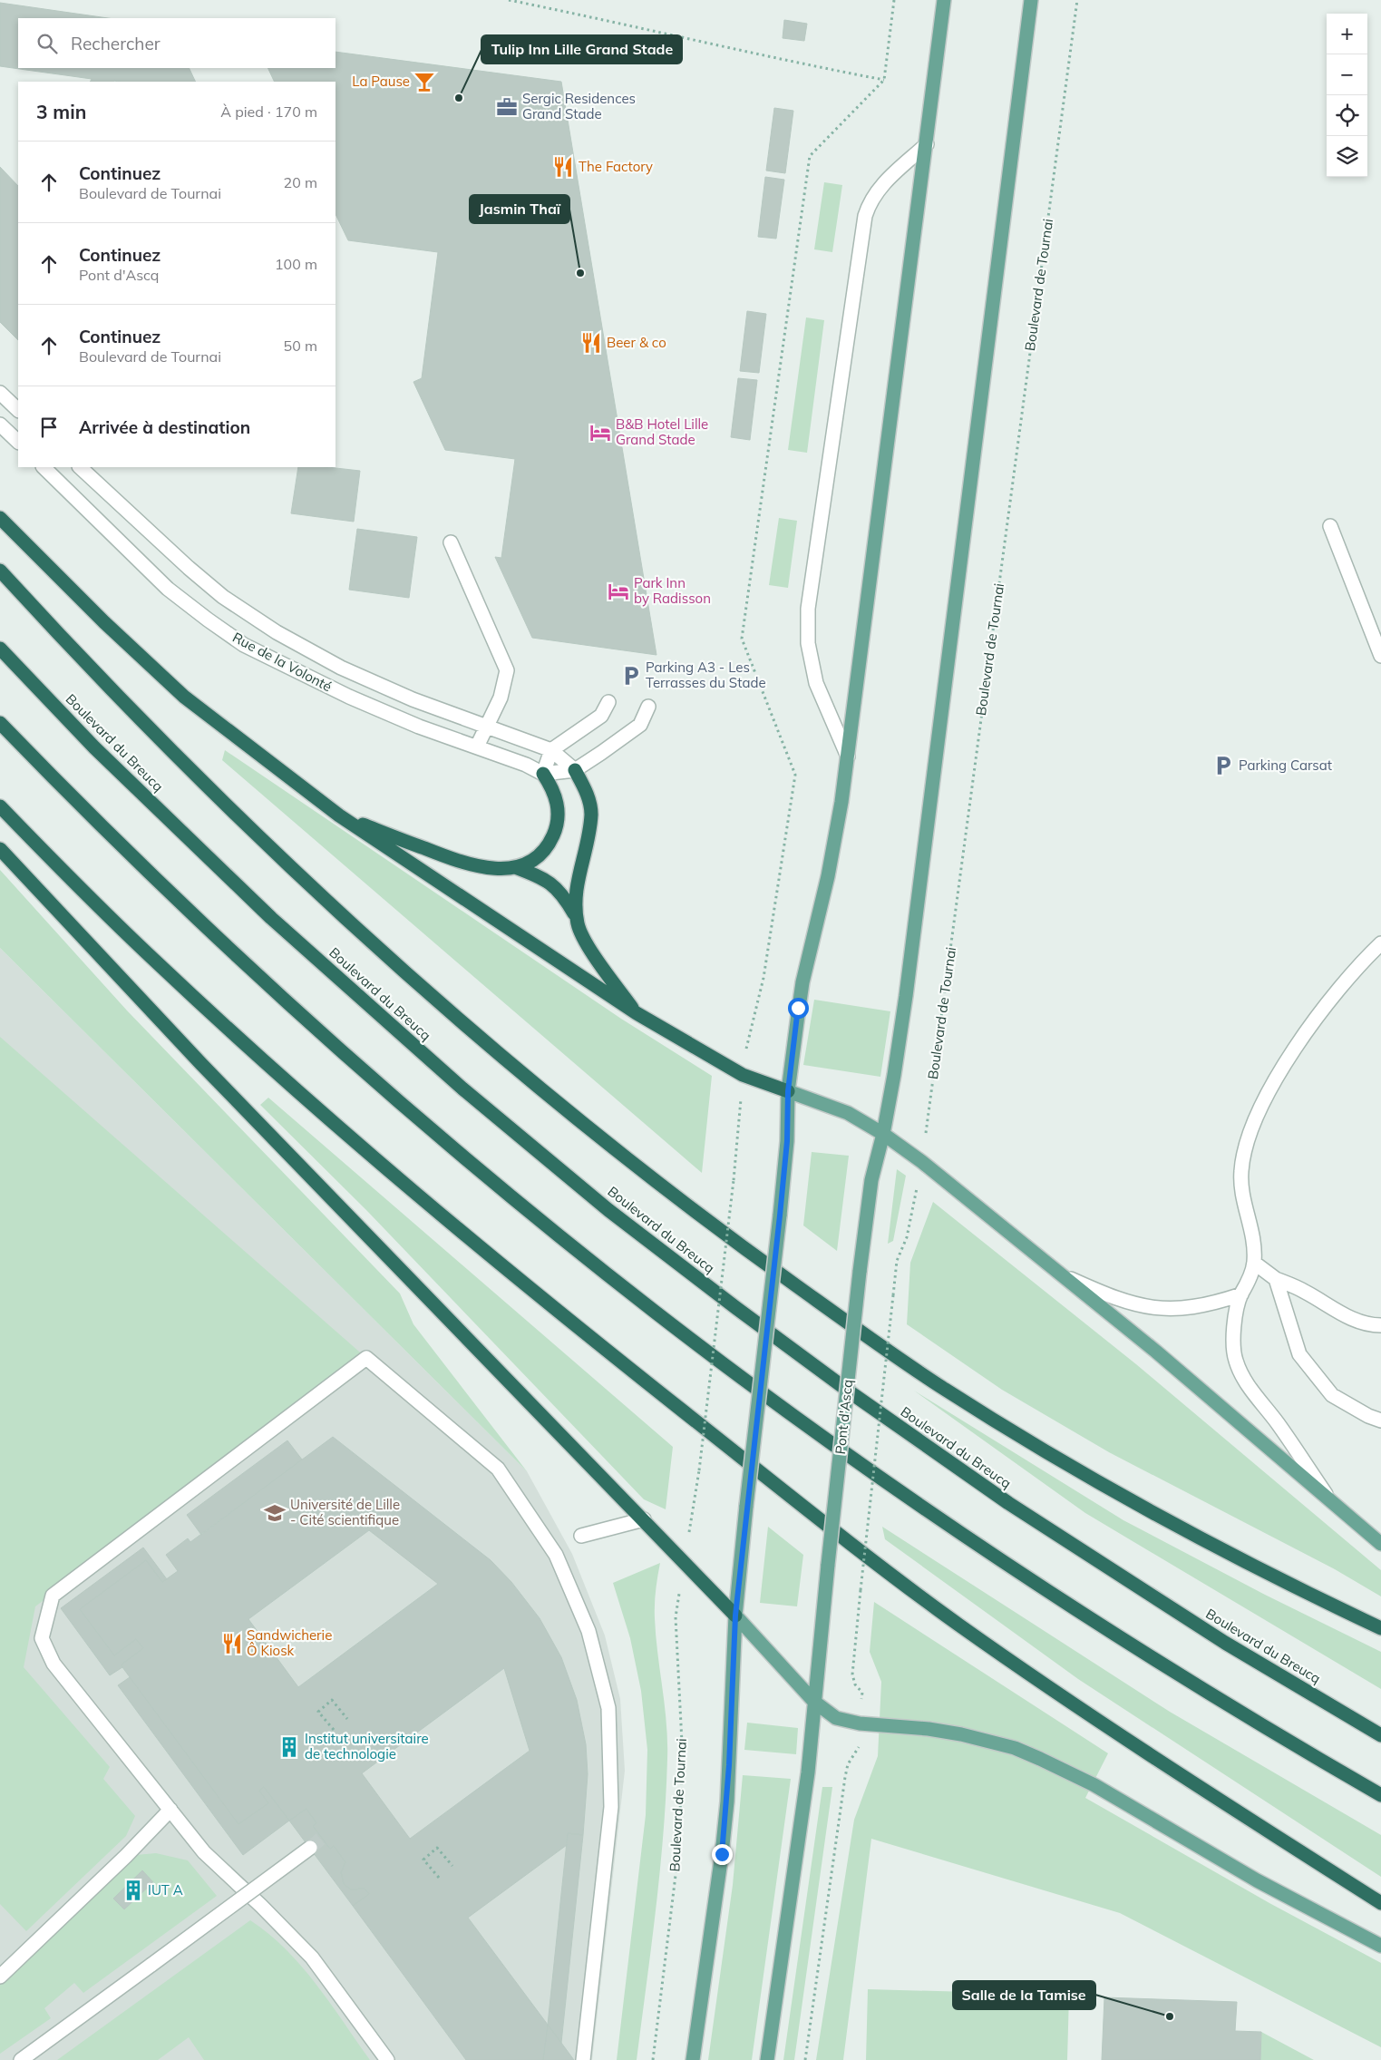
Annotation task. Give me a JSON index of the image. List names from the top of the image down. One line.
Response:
{"streets":{"highway":["Boulevard du Breucq"],"main road":["Pont d'Ascq"],"street":["Rue de la Volonté"],"path":["Boulevard de Tournai"]},"places":{"bar":["La Pause"],"other":["Tulip Inn Lille Grand Stade","Jasmin Thaï","Salle de la Tamise"],"office":["Sergic Residences Grand Stade"],"restaurant":["The Factory","Beer & co","Sandwicherie Ô Kiosk"],"hotel":["B&B Hotel Lille Grand Stade","Park Inn by Radisson"],"parking":["Parking A3 - Les Terrasses du Stade","Parking Carsat"],"school or university":["Université de Lille ‐ Cité scientifique"],"building":["Institut universitaire de technologie","IUT A"]},"page":{"map_buttons":["+","−"],"search":"Rechercher","heading":["3 min","À pied · 170 m"],"list":[["Continuez","Boulevard de Tournai","20 m"],["Continuez","Pont d'Ascq","100 m"],["Continuez","Boulevard de Tournai","50 m"],"Arrivée à destination"]}}
